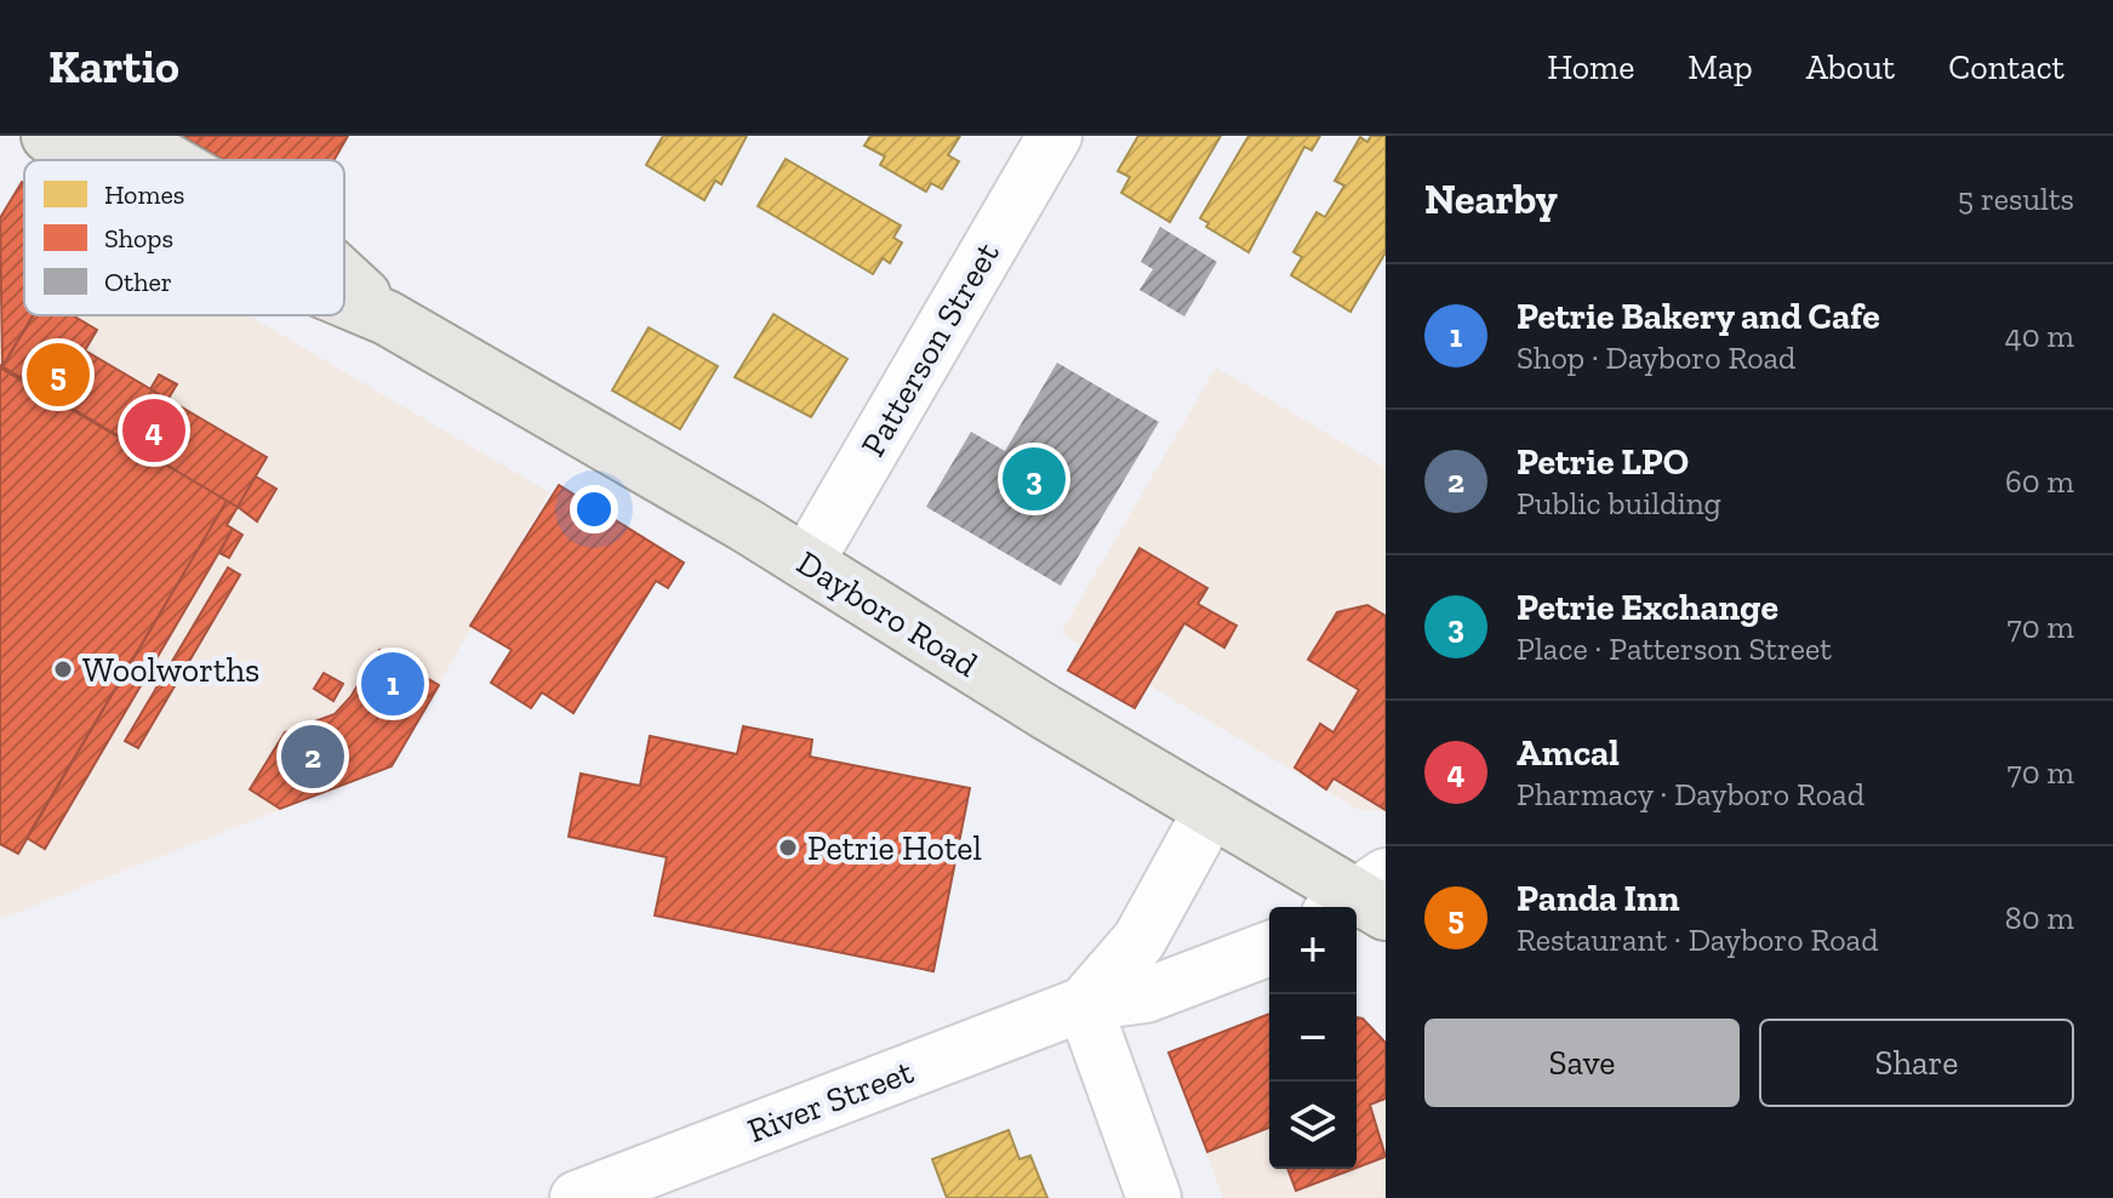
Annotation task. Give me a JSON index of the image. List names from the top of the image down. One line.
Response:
{"streets":{"main road":["Dayboro Road"],"street":["Patterson Street","River Street"]},"crossings":[["Patterson Street","Dayboro Road"],["Dayboro Road","River Street"]],"places":["Woolworths","Petrie Hotel"],"legend":["Homes","Shops","Other"],"page":{"header":"Kartio","nav":["Home","Map","About","Contact"],"heading":["Nearby","5 results"],"list":[{"mark":"1","name":"Petrie Bakery and Cafe","note":"Shop · Dayboro Road","value":"40 m"},{"mark":"2","name":"Petrie LPO","note":"Public building","value":"60 m"},{"mark":"3","name":"Petrie Exchange","note":"Place · Patterson Street","value":"70 m"},{"mark":"4","name":"Amcal","note":"Pharmacy · Dayboro Road","value":"70 m"},{"mark":"5","name":"Panda Inn","note":"Restaurant · Dayboro Road","value":"80 m"}],"pins":["5","4","3","1","2"],"map_buttons":["+","−"],"buttons":["Save","Share"]}}
